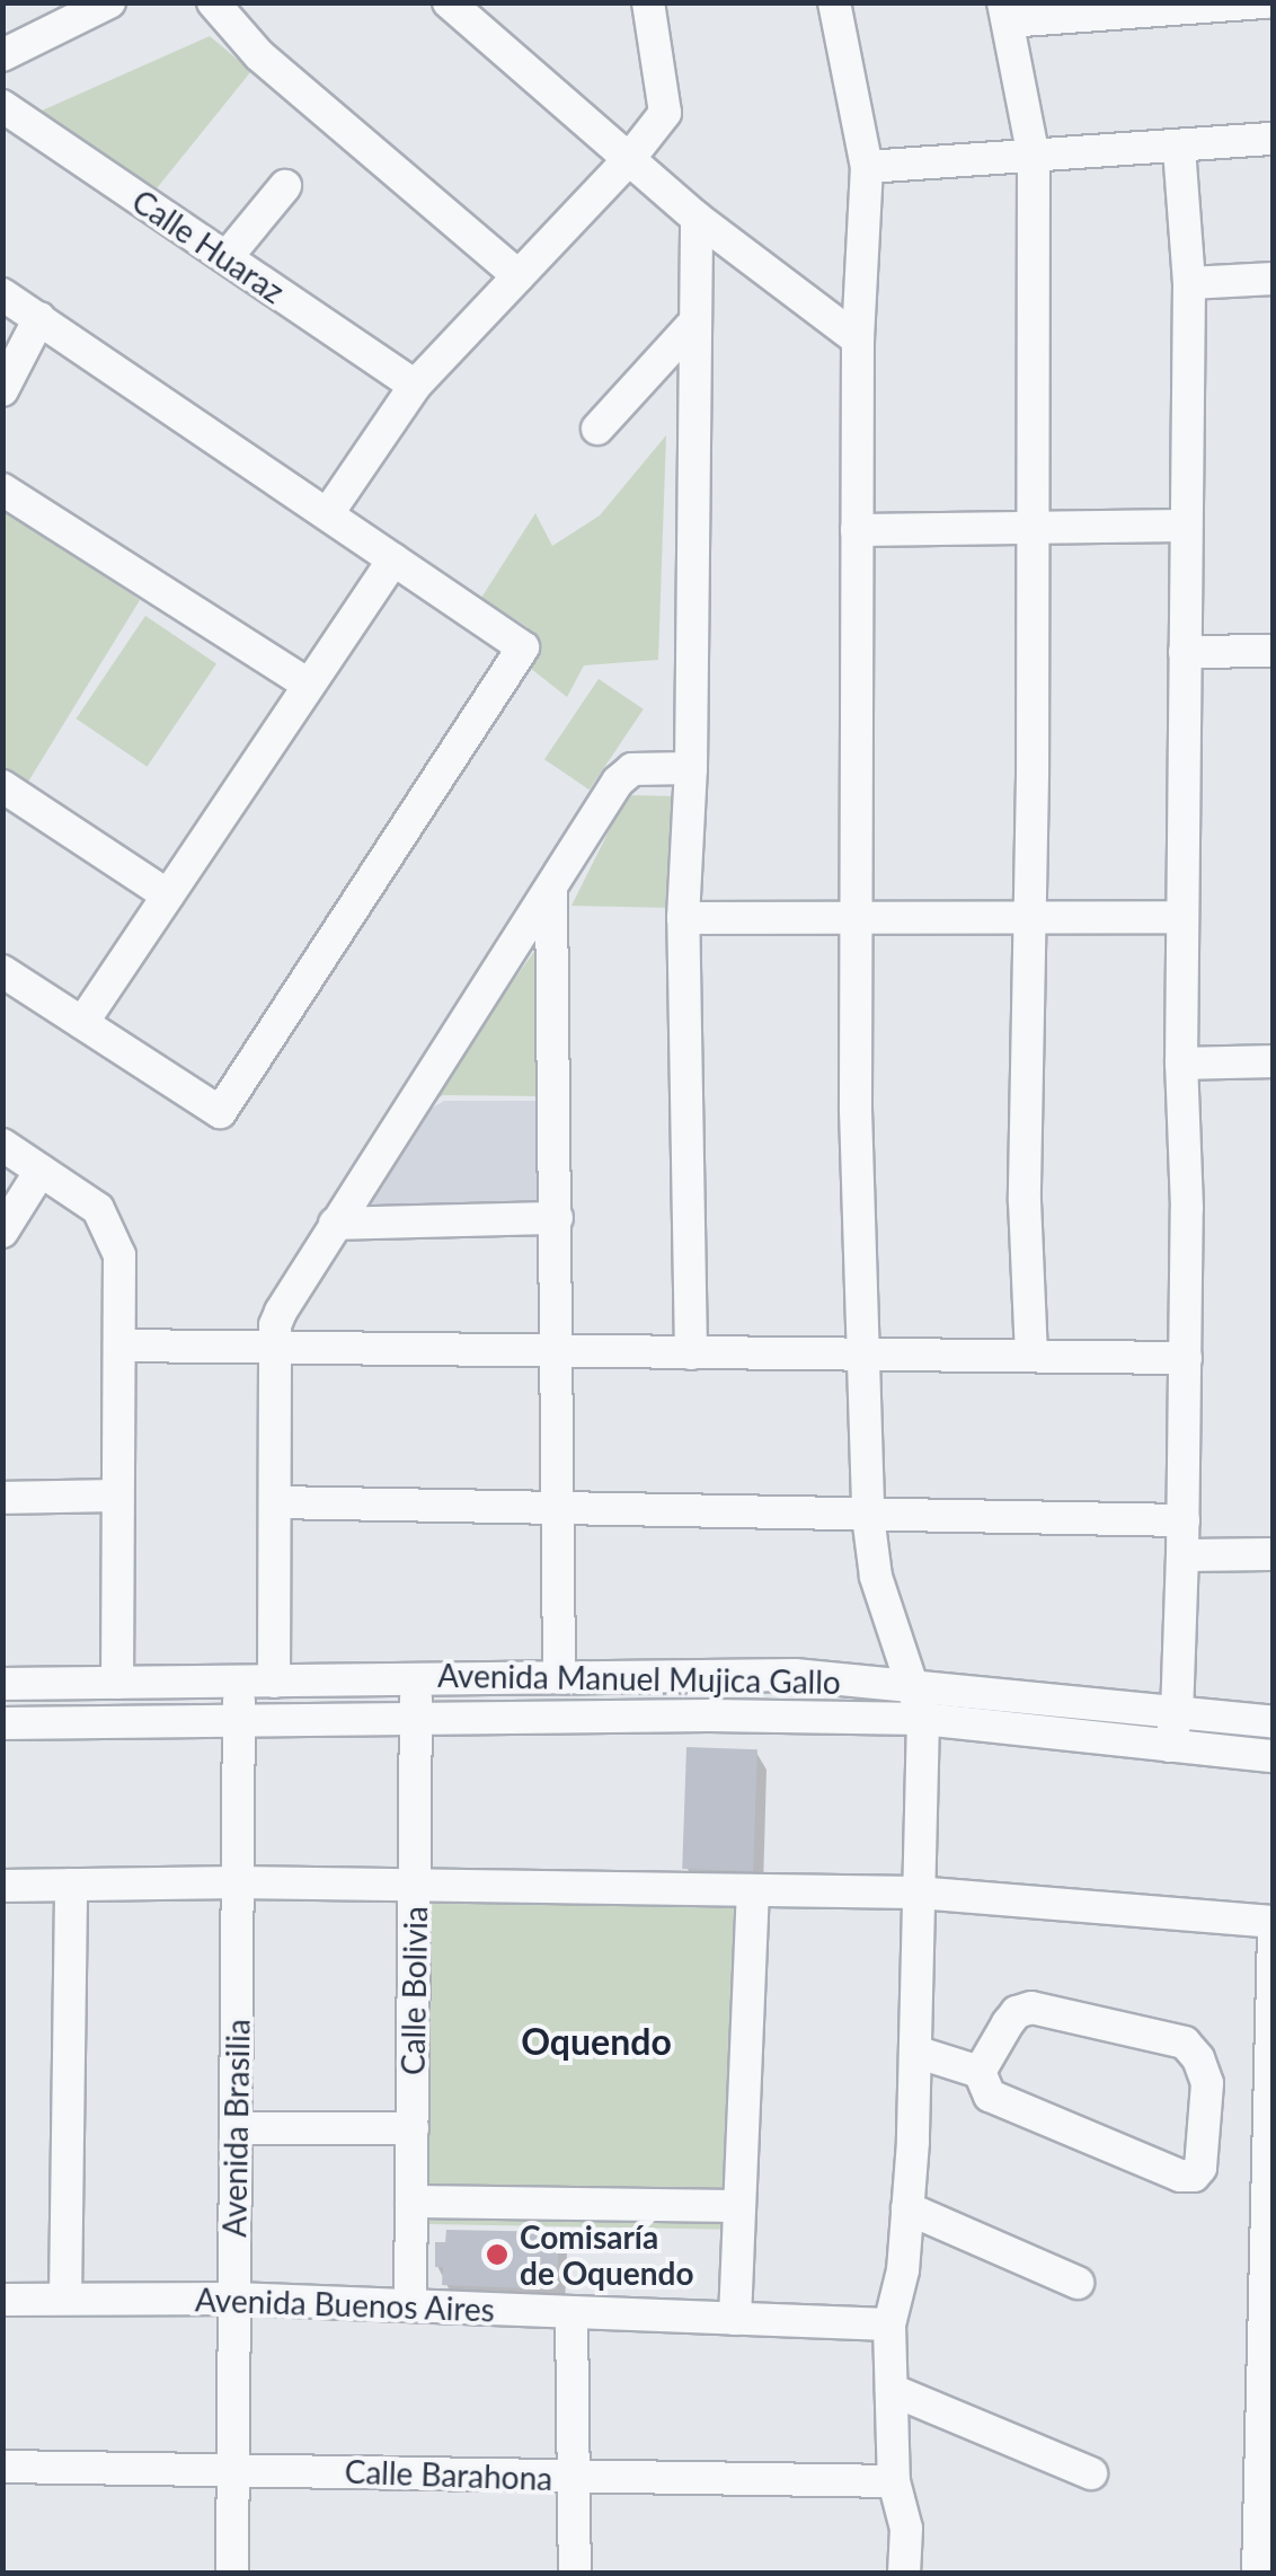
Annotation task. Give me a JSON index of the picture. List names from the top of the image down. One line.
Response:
{"streets":{"street":["Calle Huaraz","Avenida Manuel Mujica Gallo","Calle Bolivia","Avenida Brasilia","Avenida Buenos Aires","Calle Barahona"]},"crossings":[["Avenida Manuel Mujica Gallo","Calle Bolivia"],["Avenida Manuel Mujica Gallo","Avenida Brasilia"],["Calle Bolivia","Avenida Buenos Aires"],["Avenida Brasilia","Avenida Buenos Aires"],["Avenida Brasilia","Calle Barahona"]],"districts":["Oquendo"],"places":["Comisaría de Oquendo"]}
